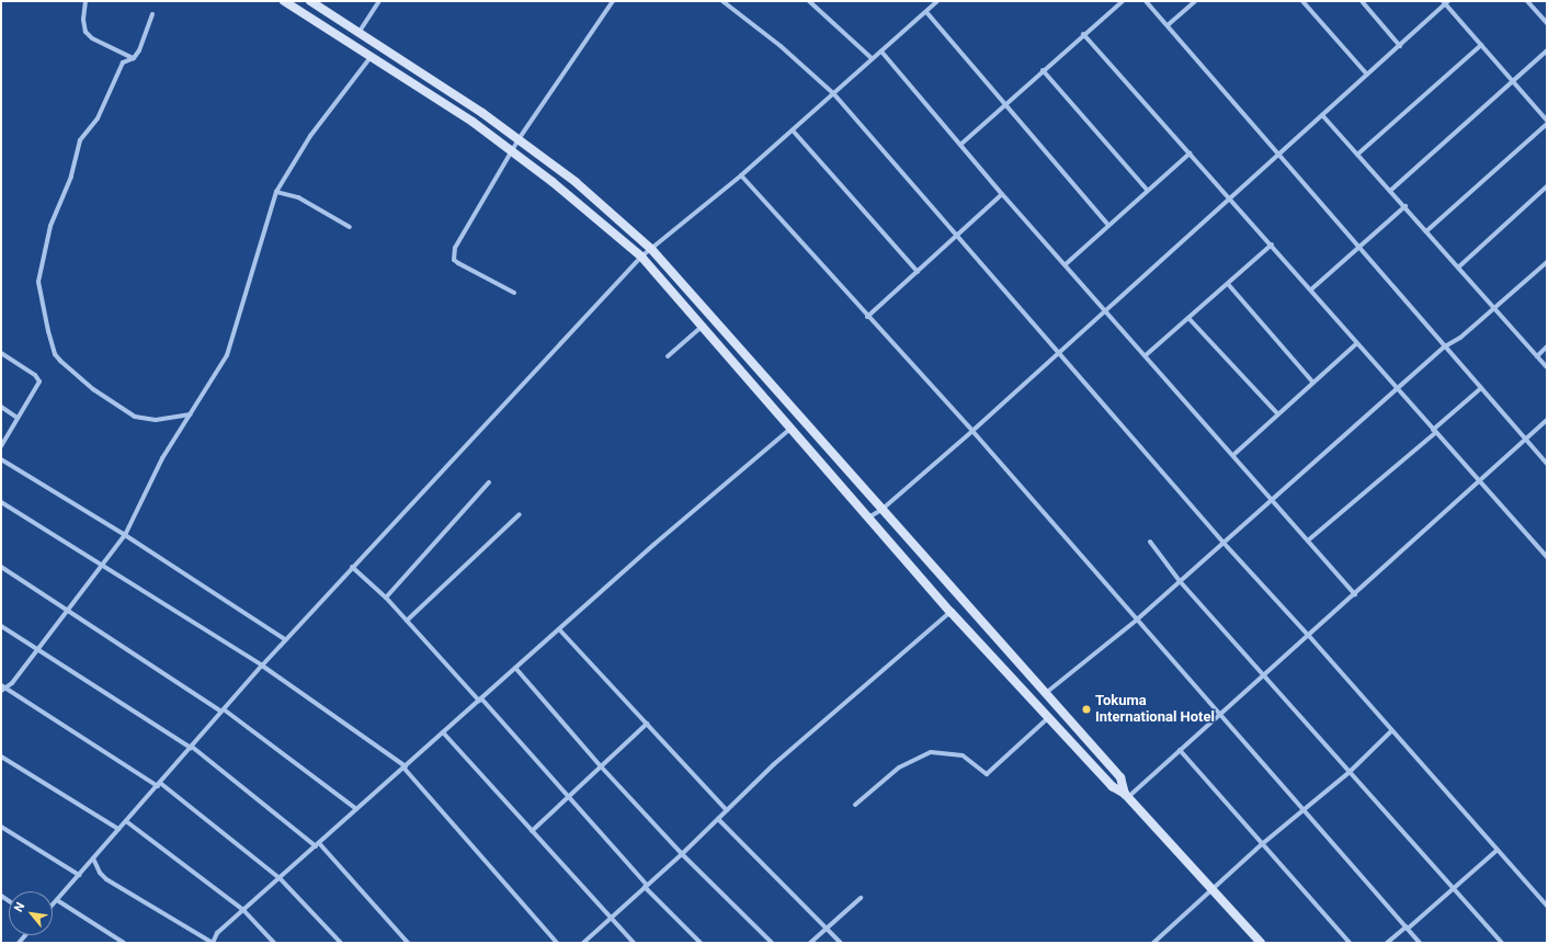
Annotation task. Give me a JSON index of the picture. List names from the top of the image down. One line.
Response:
{"places":["Tokuma International Hotel"],"north":"top left"}
